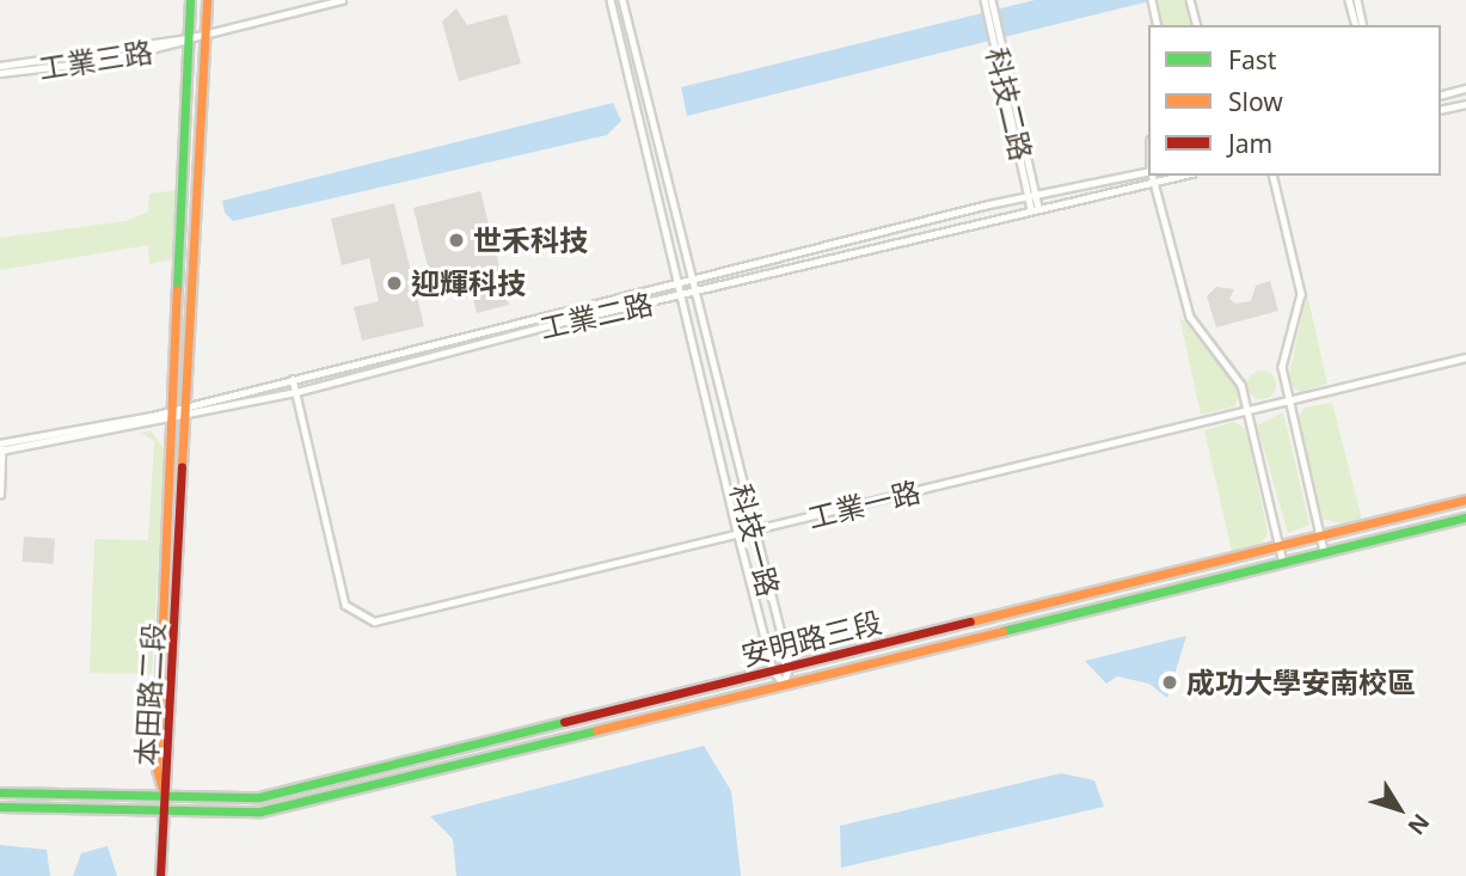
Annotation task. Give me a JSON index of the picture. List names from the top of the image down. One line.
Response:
{"streets":{"main road":["安明路三段","本田路二段"],"street":["工業三路","科技二路","工業二路","工業一路","科技一路"]},"crossings":[["工業三路","本田路二段"],["科技二路","工業二路"],["工業二路","工業一路"],["工業二路","科技一路"],["工業二路","本田路二段"],["工業一路","科技一路"],["科技一路","安明路三段"],["安明路三段","本田路二段"]],"places":["世禾科技","迎輝科技","成功大學安南校區"],"legend":["Fast","Slow","Jam"],"north":"bottom right"}
